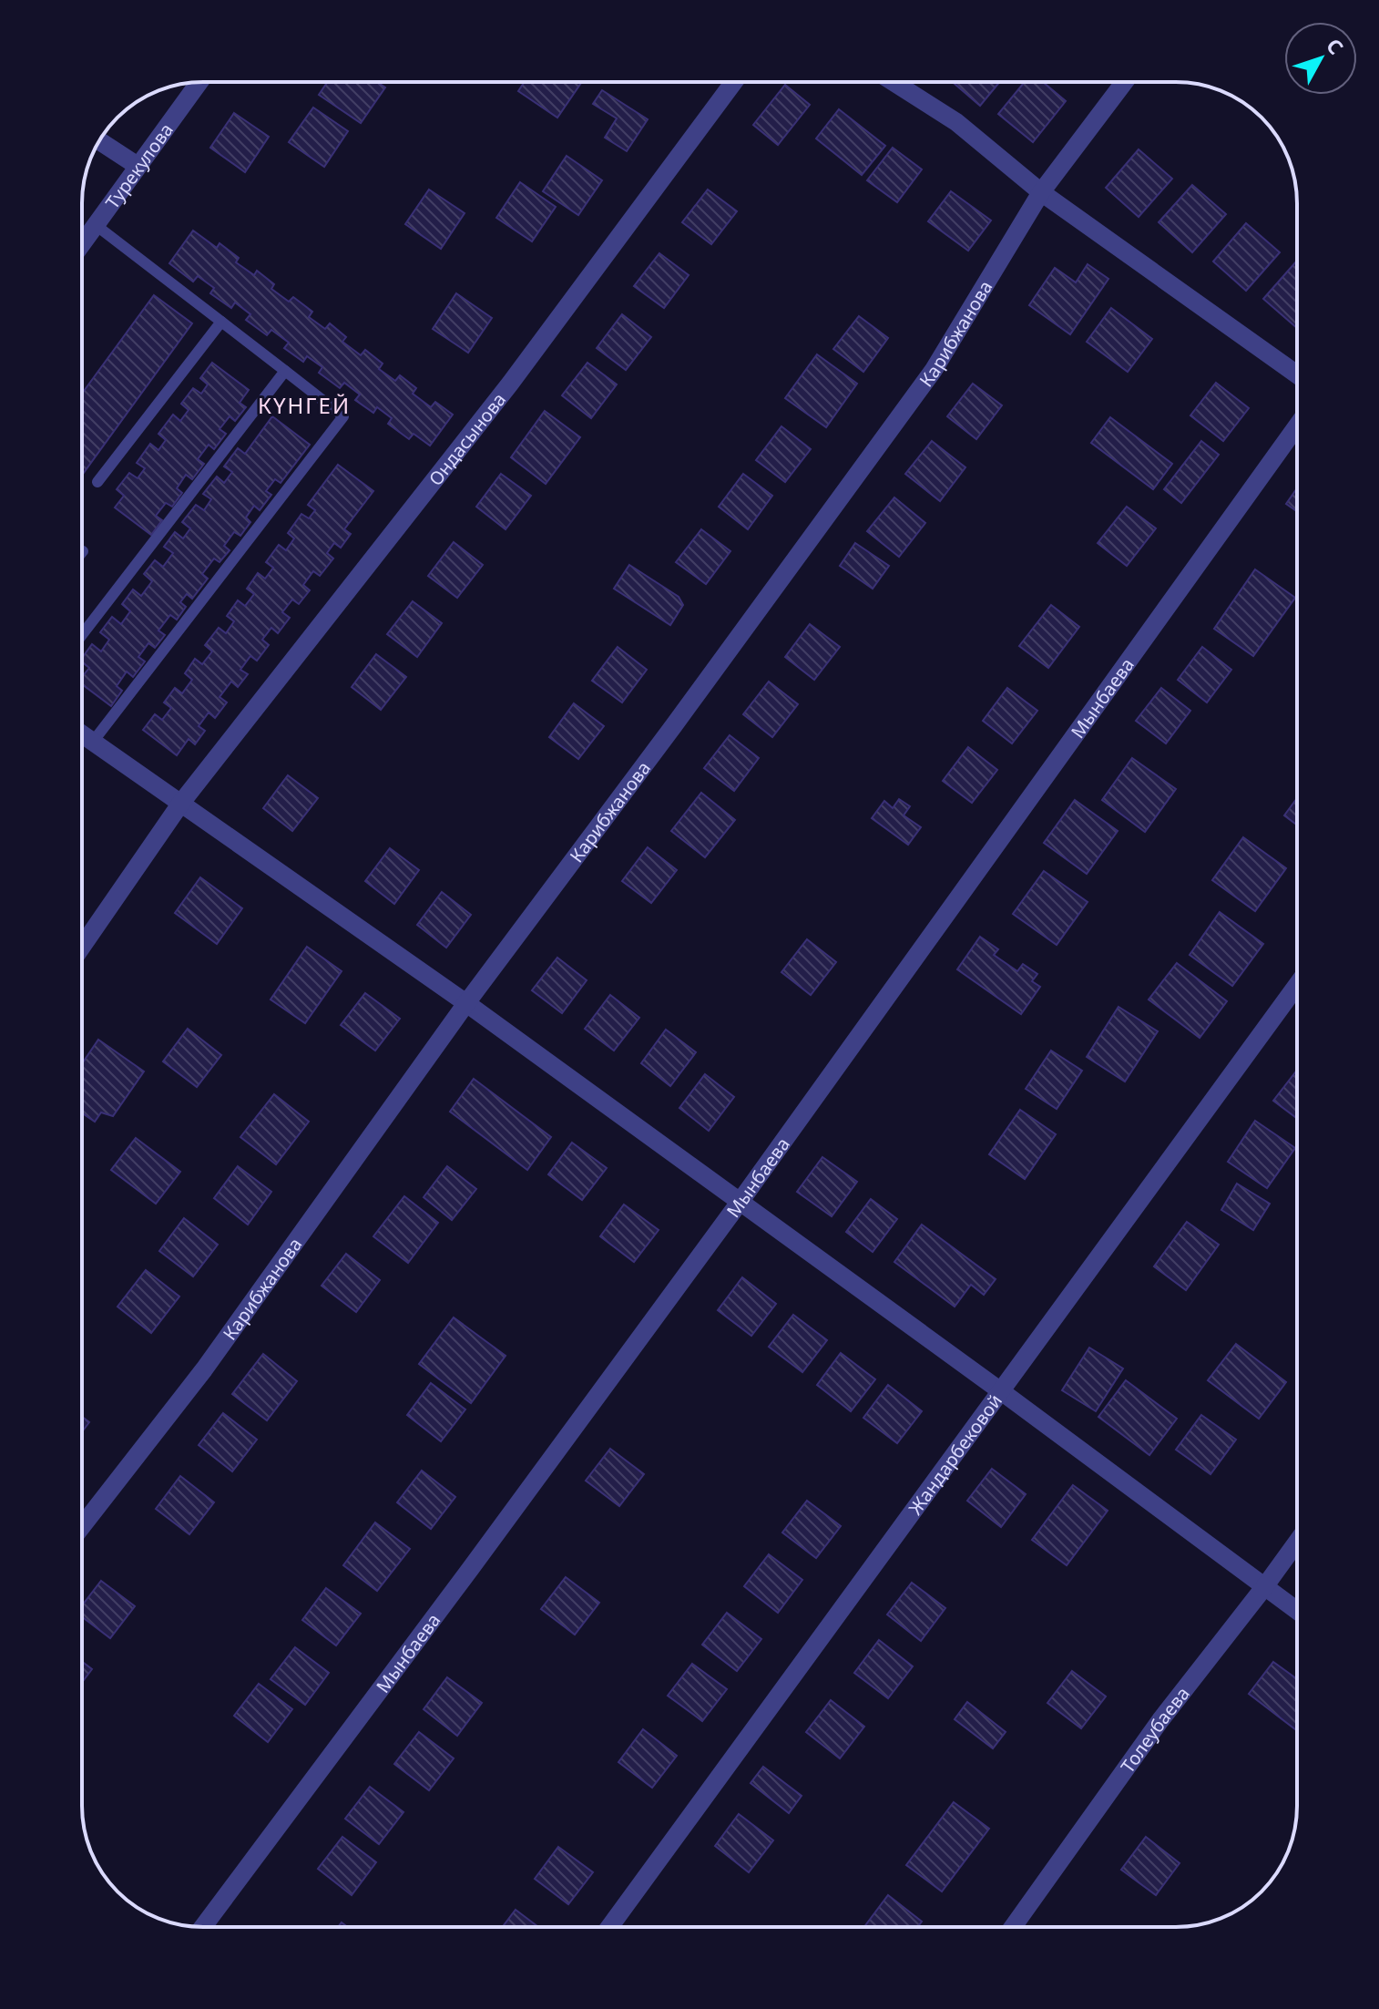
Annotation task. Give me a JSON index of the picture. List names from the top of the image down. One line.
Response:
{"streets":{"street":["Турекулова","Карибжанова","Ондасынова","Мынбаева","Жандарбековой","Толеубаева"]},"districts":["КҮНГЕЙ"],"north":"top right"}
